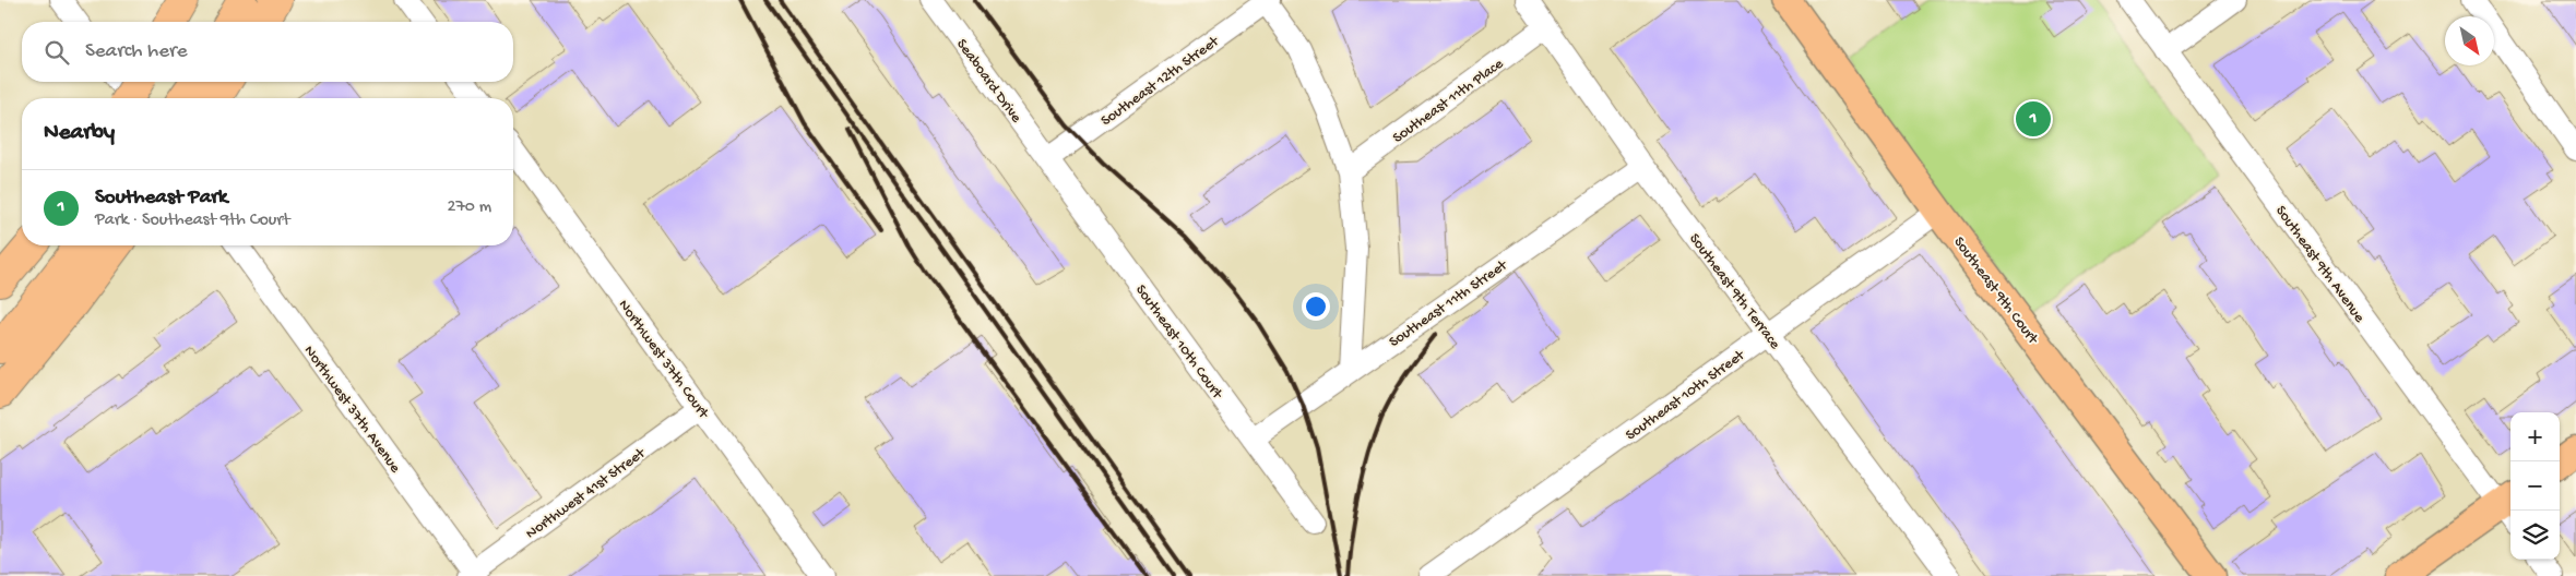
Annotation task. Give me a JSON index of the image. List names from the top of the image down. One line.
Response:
{"streets":{"main road":["Southeast 9th Court"],"street":["Seaboard Drive","Southeast 12th Street","Southeast 11th Place","Southeast 9th Avenue","Southeast 9th Terrace","Southeast 11th Street","Southeast 10th Court","Northwest 37th Court","Southeast 10th Street","Northwest 37th Avenue","Northwest 41st Street"]},"crossings":[["Seaboard Drive","Southeast 12th Street"],["Seaboard Drive","Southeast 10th Court"],["Southeast 12th Street","Southeast 10th Court"],["Southeast 11th Place","Southeast 9th Terrace"],["Southeast 9th Court","Southeast 10th Street"],["Southeast 9th Terrace","Southeast 11th Street"],["Southeast 9th Terrace","Southeast 10th Street"],["Southeast 11th Street","Southeast 10th Court"],["Northwest 37th Court","Northwest 41st Street"],["Northwest 37th Avenue","Northwest 41st Street"]],"north":"bottom right","page":{"search":"Search here","heading":"Nearby","pins":"1","list":[{"mark":"1","name":"Southeast Park","note":"Park · Southeast 9th Court","value":"270 m"}],"map_buttons":["+","−"]}}
